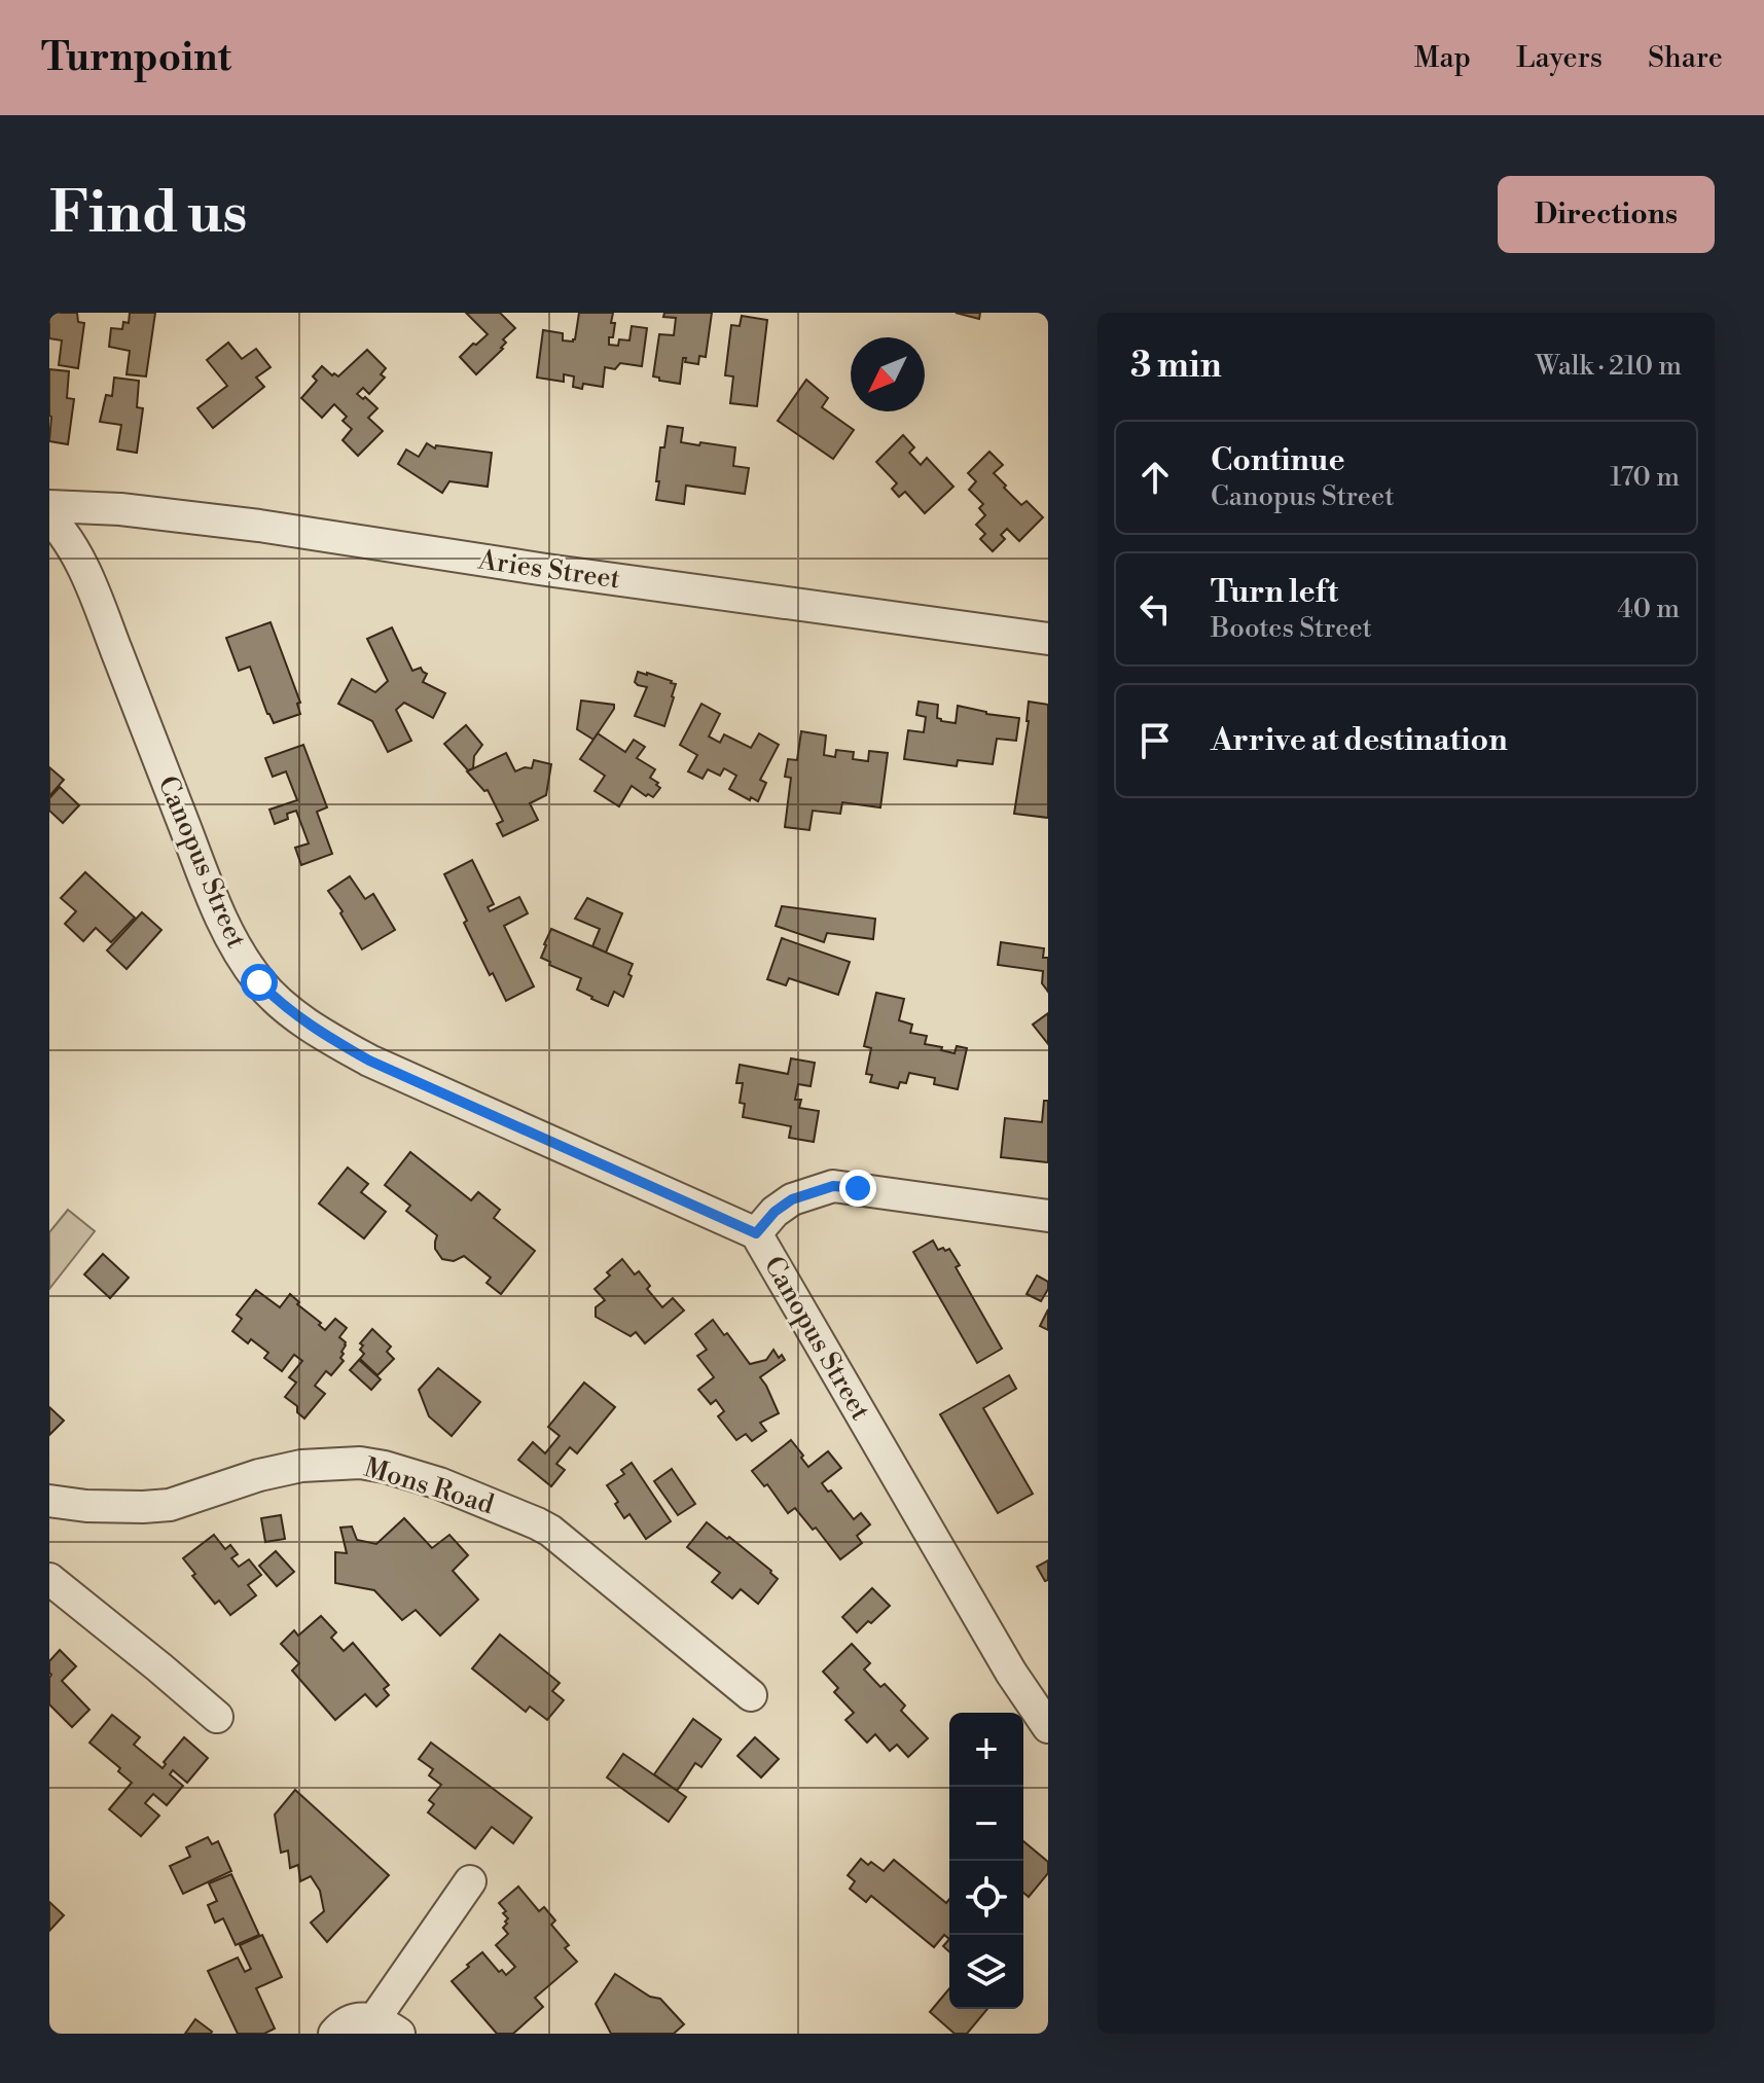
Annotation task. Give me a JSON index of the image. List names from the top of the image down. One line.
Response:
{"streets":{"street":["Aries Street","Canopus Street","Mons Road"]},"north":"bottom left","page":{"header":"Turnpoint","nav":["Map","Layers","Share"],"buttons":"Directions","title":"Find us","heading":["3 min","Walk · 210 m"],"list":[["Continue","Canopus Street","170 m"],["Turn left","Bootes Street","40 m"],"Arrive at destination"],"map_buttons":["+","−"]}}
